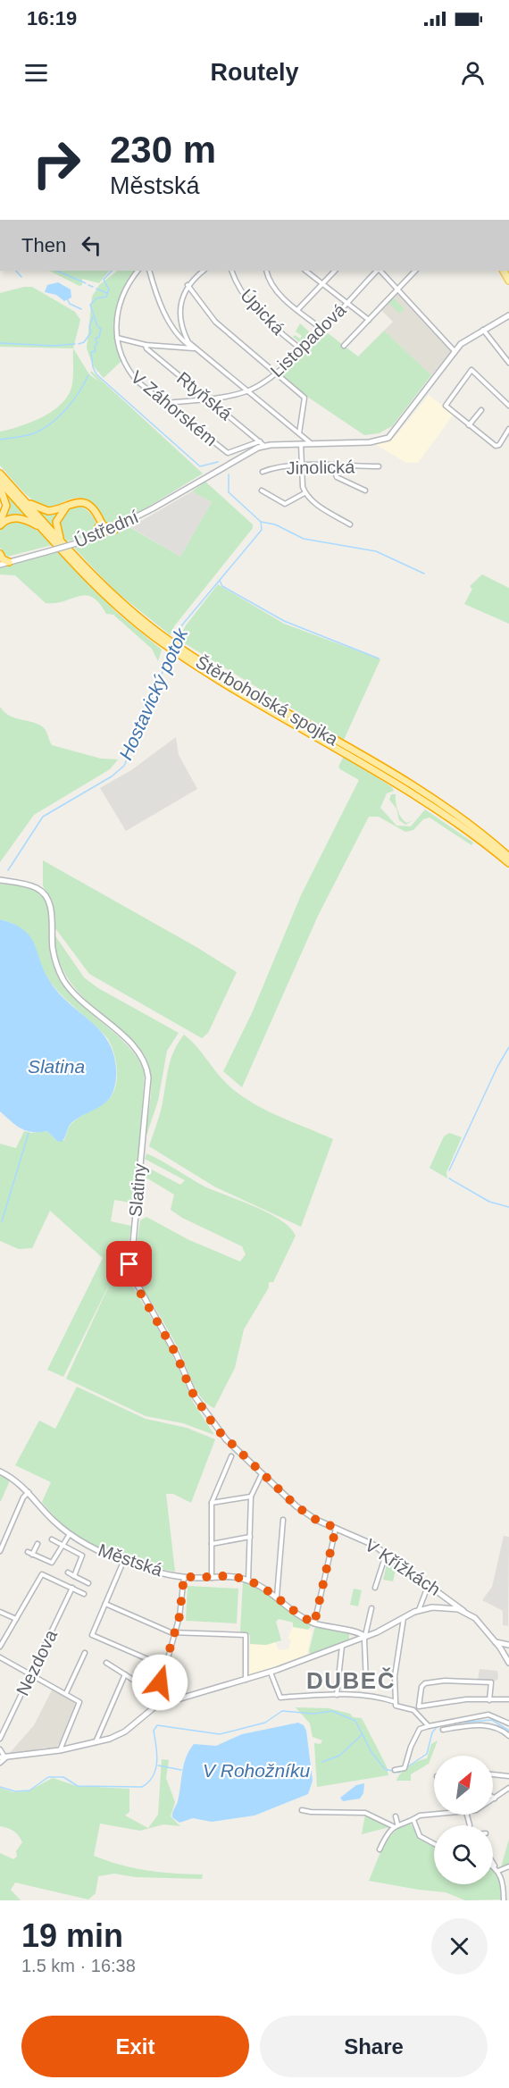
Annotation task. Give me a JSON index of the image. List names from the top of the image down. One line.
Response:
{"streets":{"highway":["Štěrboholská spojka"],"street":["Úpická","Listopadová","Rtyňská","V Záhorském","Jinolická","Ústřední","Slatiny","Městská","V Křížkách","Nezdova"]},"crossings":[["Úpická","Listopadová"],["Listopadová","Rtyňská"],["Listopadová","V Záhorském"],["Rtyňská","V Záhorském"],["Rtyňská","Ústřední"],["Slatiny","V Křížkách"]],"districts":["DUBEČ"],"water":["Hostavický potok","Slatina","V Rohožníku"],"north":"top right","page":{"status":"16:19","header":"Routely","turn":["230 m","Městská"],"then":"Then","heading":["19 min","1.5 km · 16:38"],"buttons":["Exit","Share"]}}
